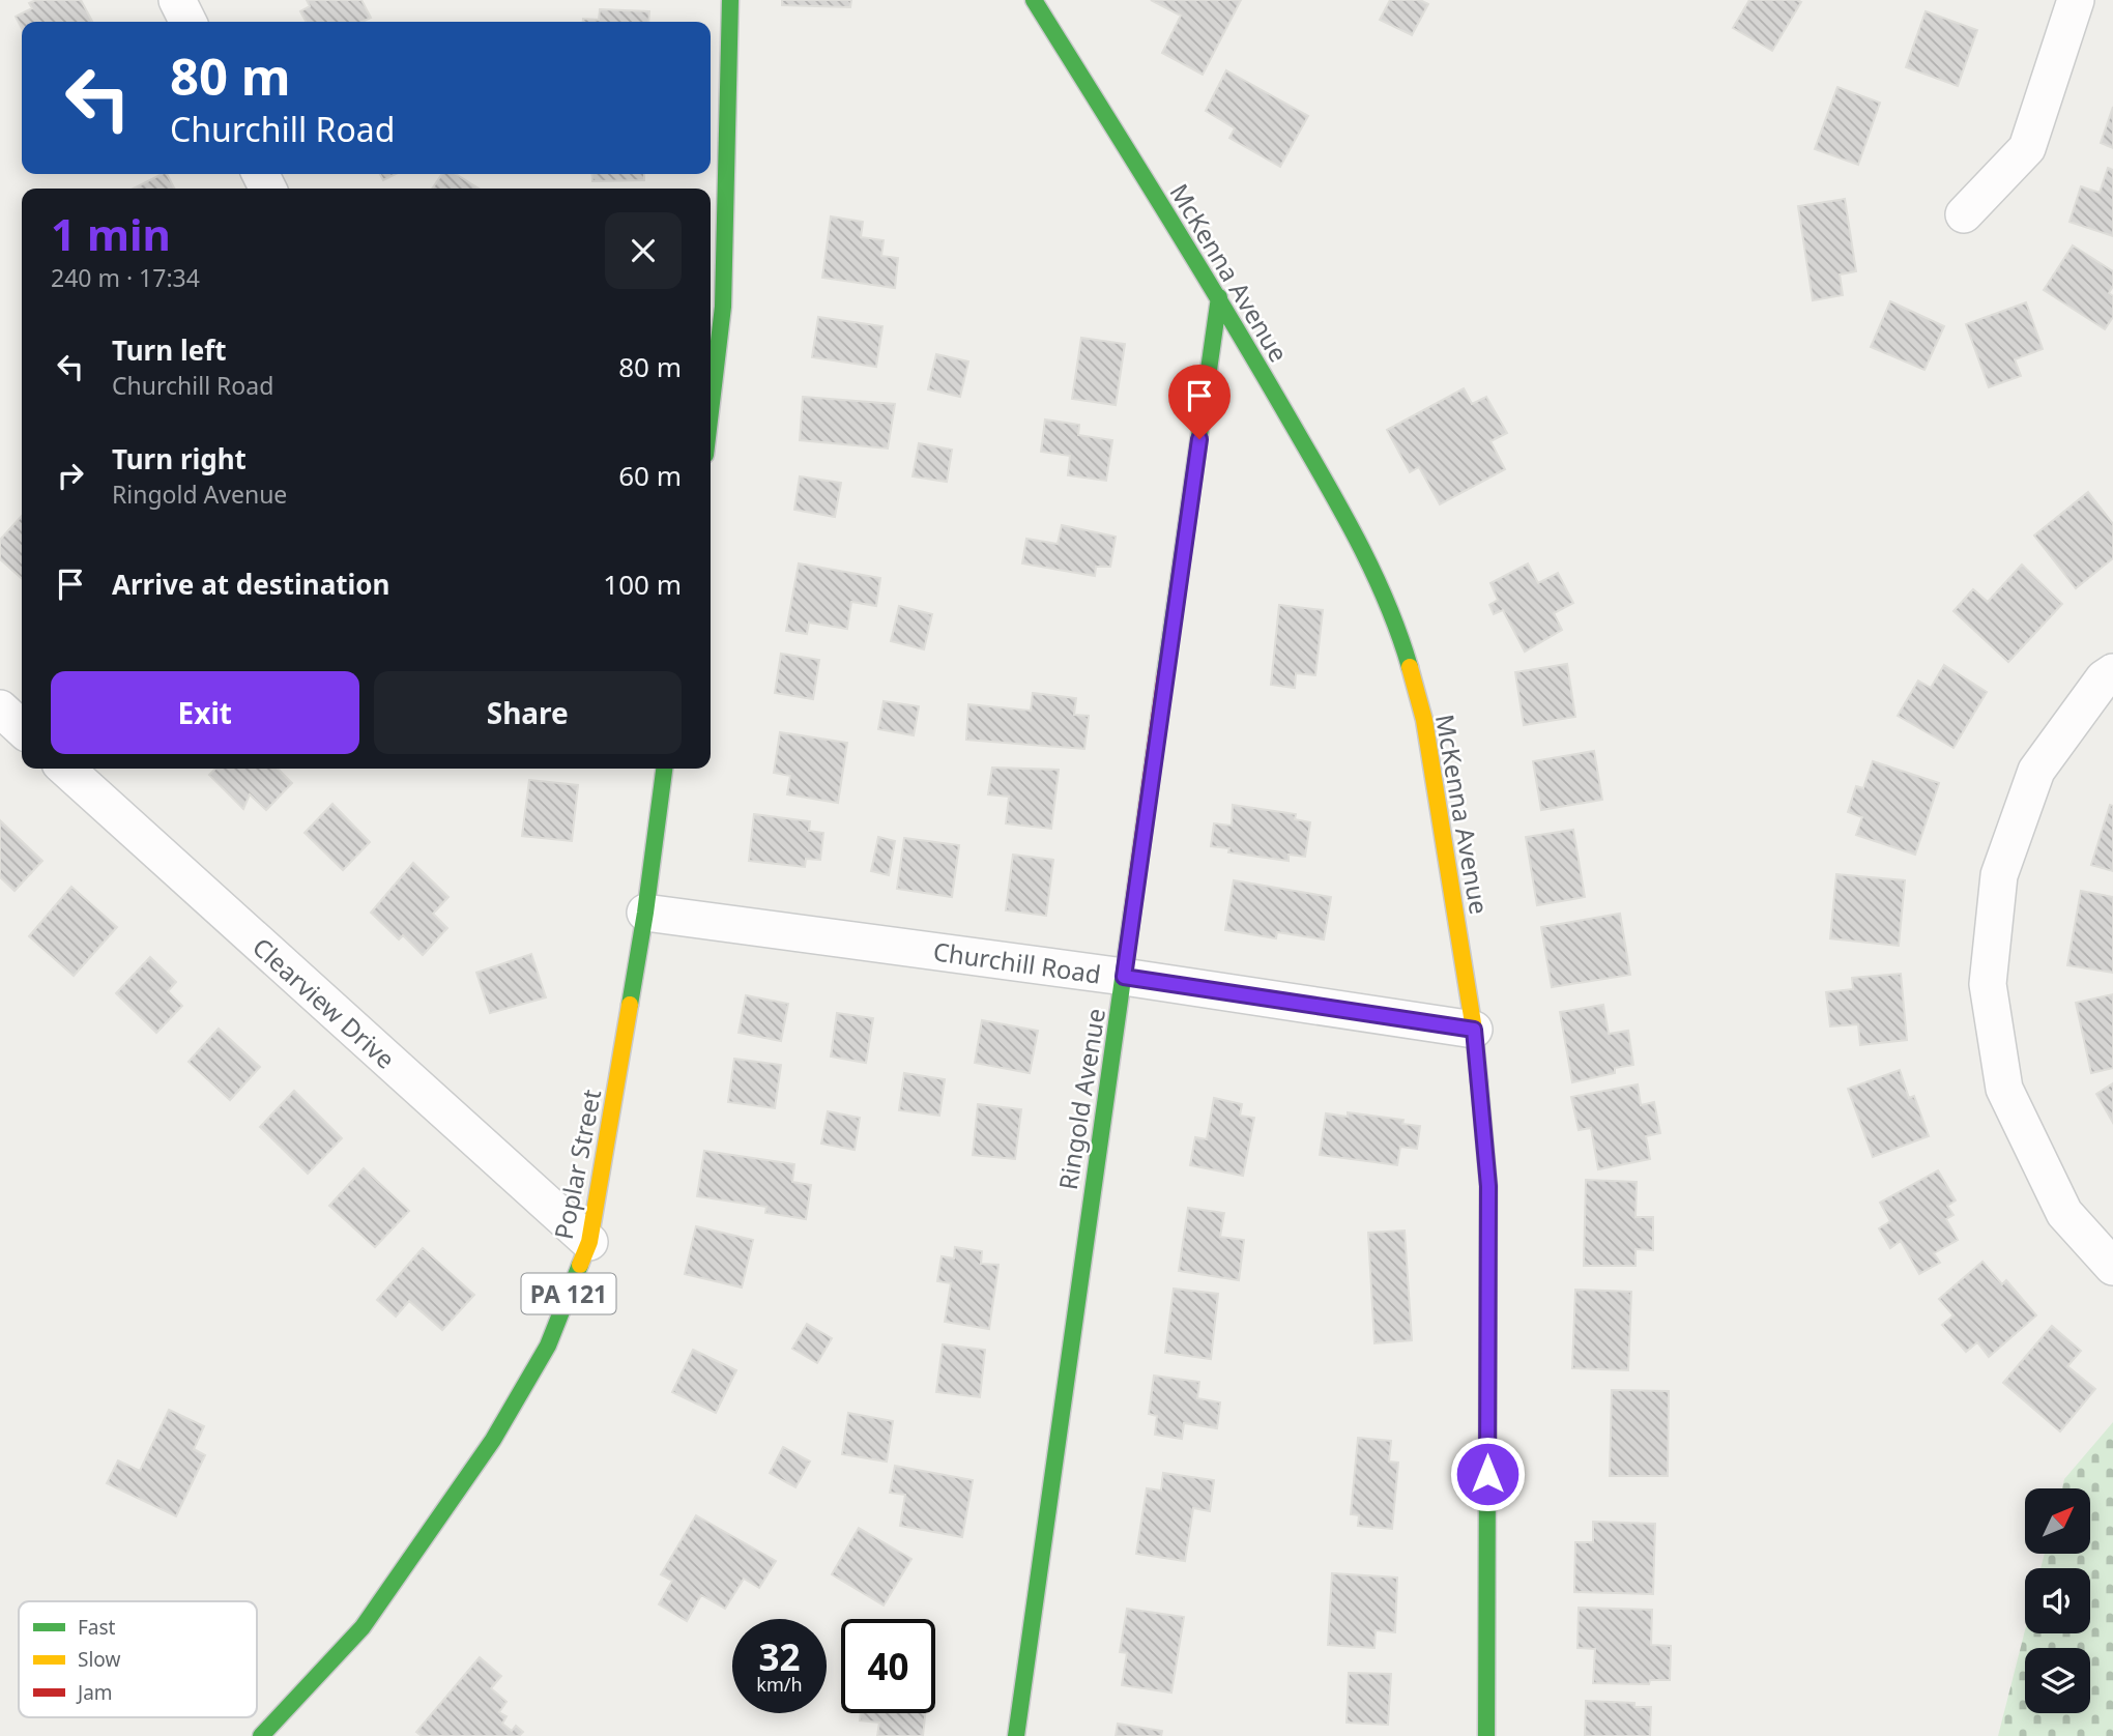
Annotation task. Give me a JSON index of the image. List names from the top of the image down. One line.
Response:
{"streets":{"street":["McKenna Avenue","Churchill Road","Clearview Drive","Ringold Avenue","Poplar Street","PA 121"]},"crossings":[["McKenna Avenue","Churchill Road"],["McKenna Avenue","Ringold Avenue"],["Churchill Road","Ringold Avenue"],["Churchill Road","Poplar Street"],["Clearview Drive","Poplar Street"]],"legend":["Fast","Slow","Jam"],"north":"top right","page":{"turn":["80 m","Churchill Road"],"heading":["1 min","240 m · 17:34"],"list":[{"name":"Turn left","note":"Churchill Road","value":"80 m"},{"name":"Turn right","note":"Ringold Avenue","value":"60 m"},{"name":"Arrive at destination","value":"100 m"}],"buttons":["Exit","Share"],"speed":"32 km/h","limit":"40"}}
